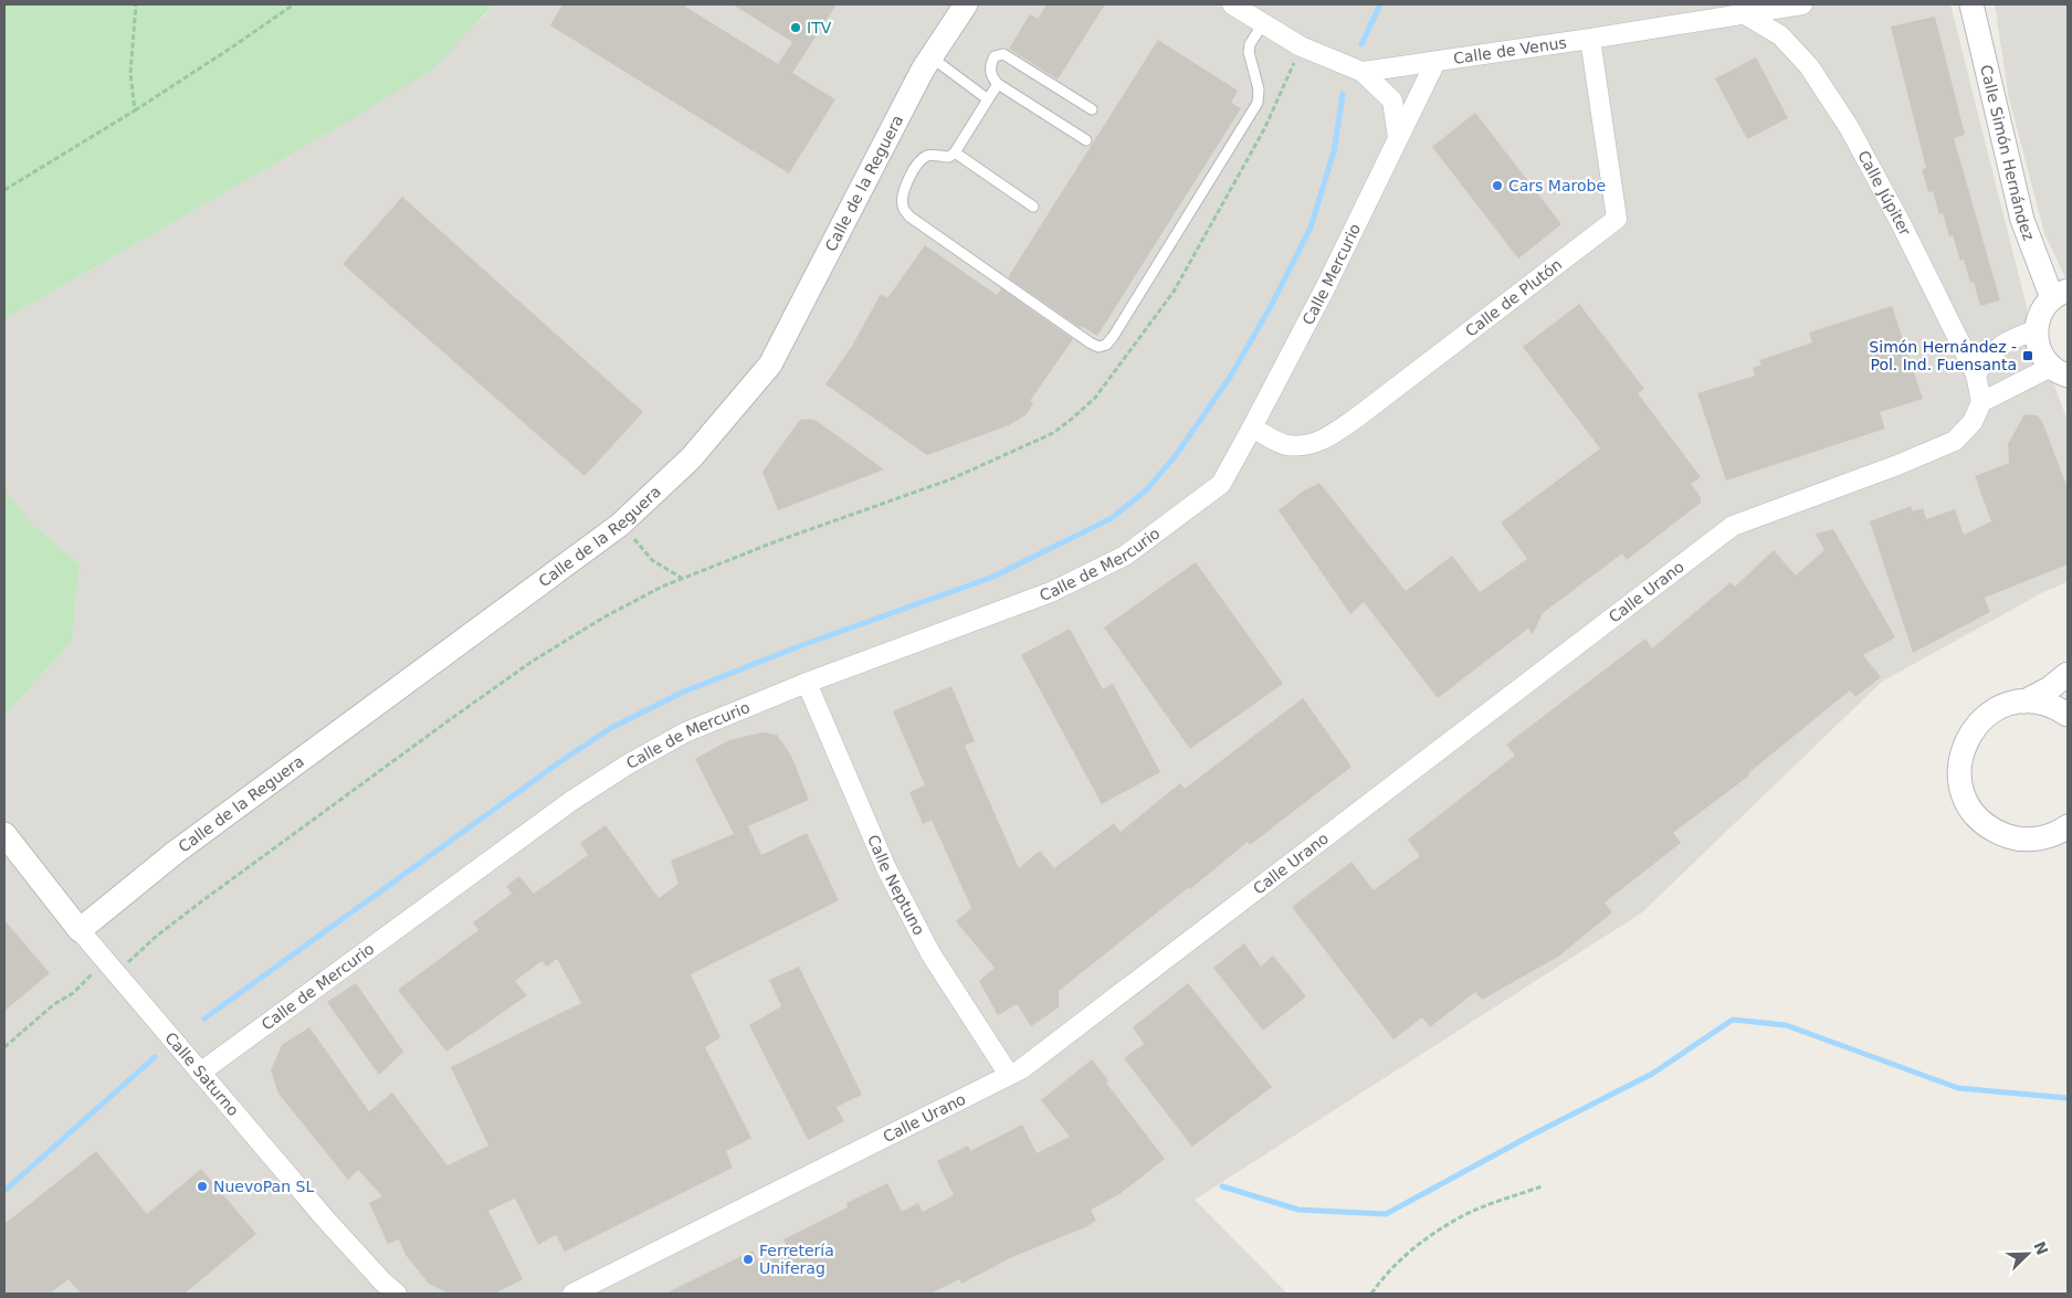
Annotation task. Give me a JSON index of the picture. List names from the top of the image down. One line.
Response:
{"streets":{"street":["Calle de Venus","Calle Simón Hernández","Calle de la Reguera","Calle Júpiter","Calle Mercurio","Calle de Plutón","Calle de Mercurio","Calle Urano","Calle Neptuno","Calle Saturno"]},"crossings":[["Calle de Venus","Calle Júpiter"],["Calle de Venus","Calle Mercurio"],["Calle de Venus","Calle de Plutón"],["Calle de la Reguera","Calle Saturno"],["Calle Júpiter","Calle Urano"],["Calle Mercurio","Calle de Plutón"],["Calle Mercurio","Calle de Mercurio"],["Calle de Mercurio","Calle Neptuno"],["Calle de Mercurio","Calle Saturno"],["Calle Urano","Calle Neptuno"]],"places":{"other":["ITV","Cars Marobe","NuevoPan SL","Ferretería Uniferag"],"transit":["Simón Hernández - Pol. Ind. Fuensanta"]},"north":"top right"}
